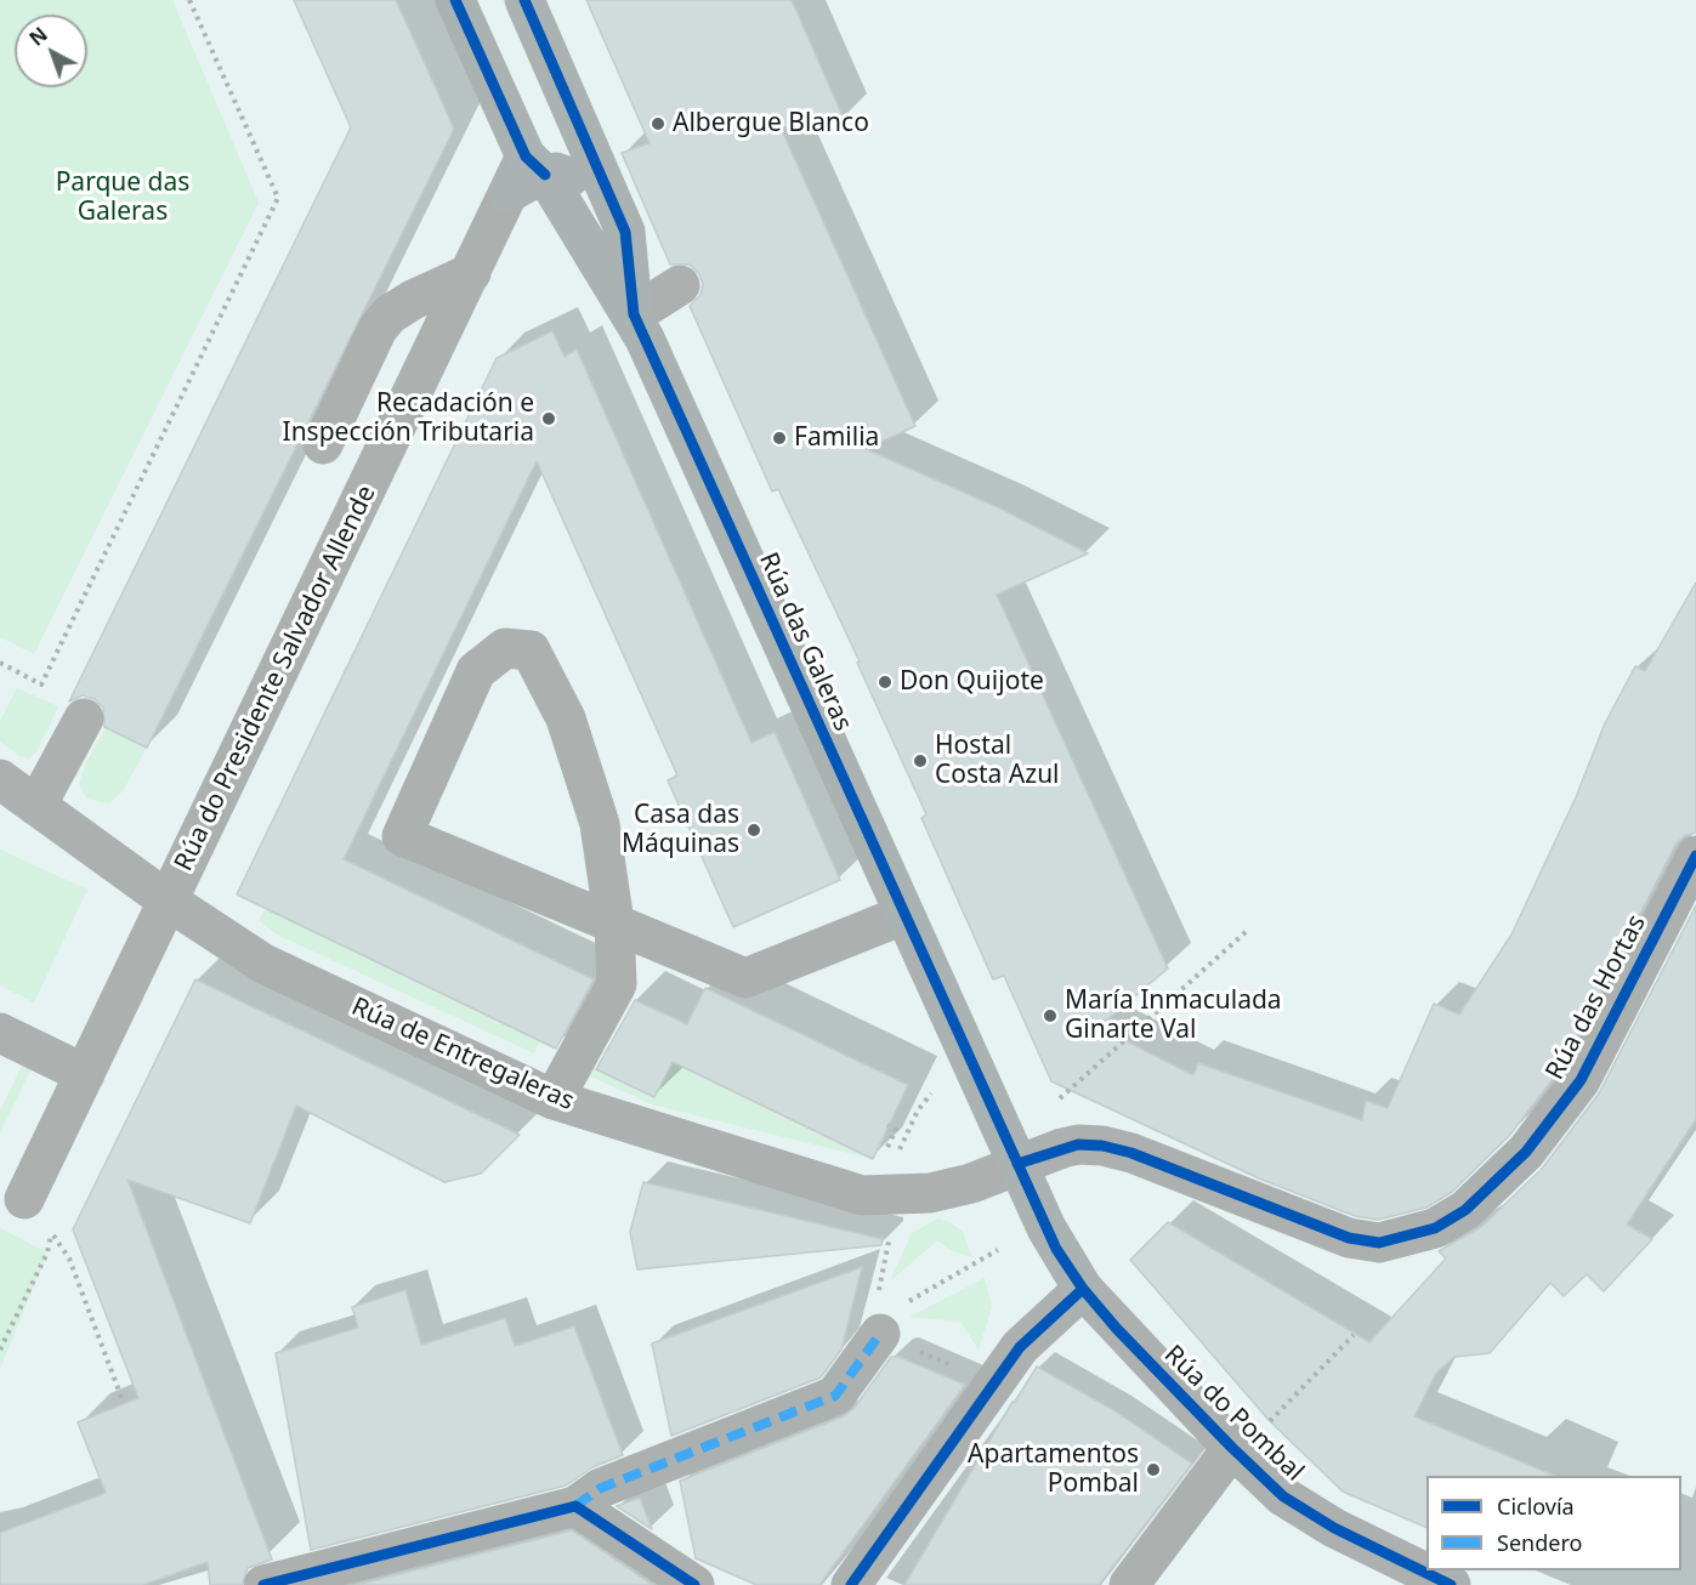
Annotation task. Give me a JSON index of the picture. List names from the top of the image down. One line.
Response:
{"streets":{"main road":["Rúa das Galeras"],"street":["Rúa do Presidente Salvador Allende","Rúa das Hortas","Rúa de Entregaleras","Rúa do Pombal"]},"crossings":[["Rúa das Galeras","Rúa do Presidente Salvador Allende"],["Rúa das Galeras","Rúa de Entregaleras"],["Rúa das Galeras","Rúa do Pombal"],["Rúa do Presidente Salvador Allende","Rúa de Entregaleras"],["Rúa das Hortas","Rúa de Entregaleras"]],"parks":["Parque das Galeras"],"places":["Albergue Blanco","Recadación e Inspección Tributaria","Familia","Don Quijote","Hostal Costa Azul","Casa das Máquinas","María Inmaculada Ginarte Val","Apartamentos Pombal"],"legend":["Ciclovía","Sendero"],"north":"top left"}
